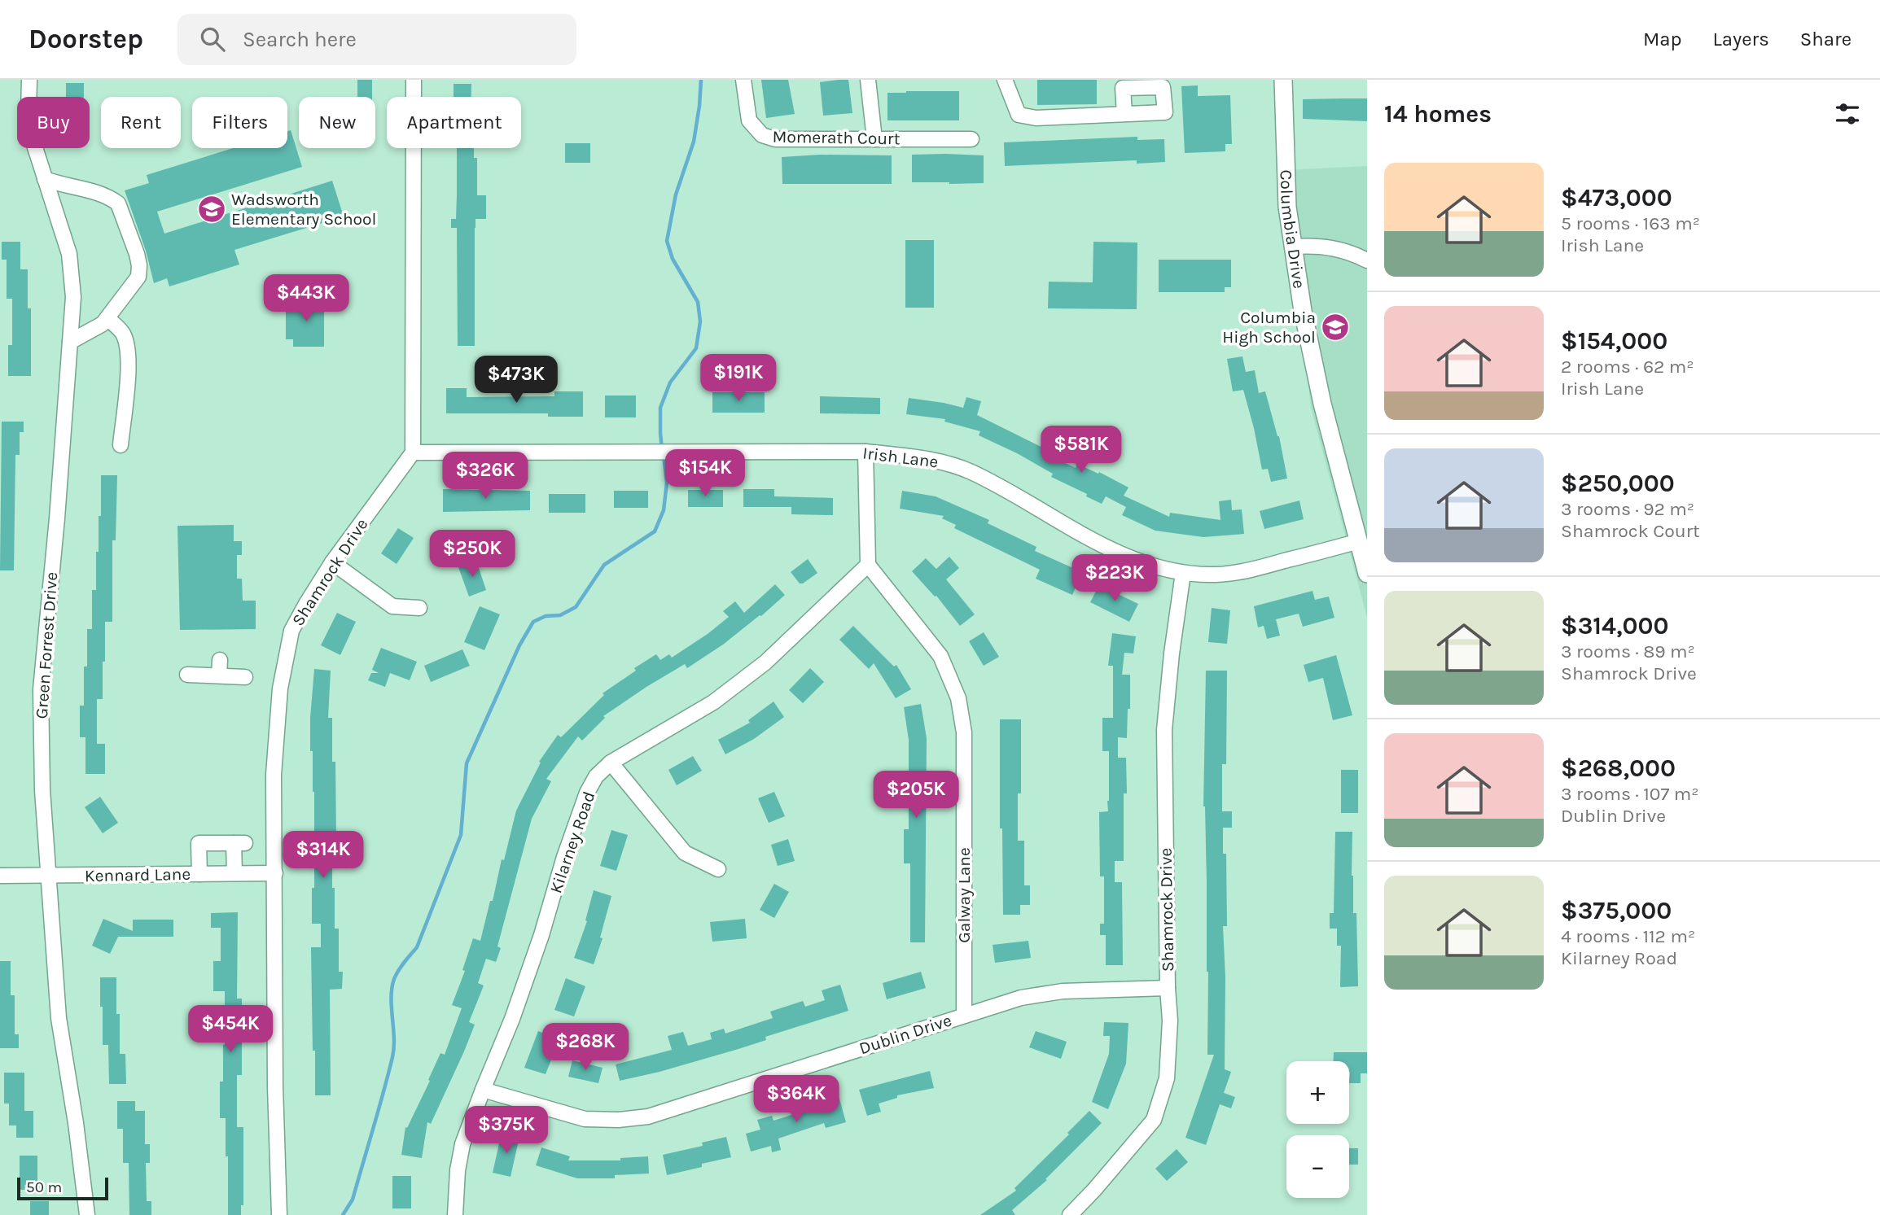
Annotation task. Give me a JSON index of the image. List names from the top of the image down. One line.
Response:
{"streets":{"main road":["Columbia Drive"],"street":["Momerath Court","Irish Lane","Shamrock Drive","Green Forrest Drive","Kilarney Road","Kennard Lane","Galway Lane","Dublin Drive"]},"crossings":[["Columbia Drive","Irish Lane"],["Irish Lane","Shamrock Drive"],["Shamrock Drive","Kennard Lane"],["Shamrock Drive","Dublin Drive"],["Green Forrest Drive","Kennard Lane"],["Kilarney Road","Galway Lane"],["Kilarney Road","Dublin Drive"],["Galway Lane","Dublin Drive"]],"places":{"school or university":["Wadsworth Elementary School","Columbia High School"]},"scale_bar":"50 m","page":{"header":"Doorstep","search":"Search here","nav":["Map","Layers","Share"],"heading":"14 homes","chip":["Buy","Rent","Filters","New","Apartment"],"list":[{"name":"$473,000","note":"5 rooms · 163 m² · Irish Lane"},{"name":"$154,000","note":"2 rooms · 62 m² · Irish Lane"},{"name":"$250,000","note":"3 rooms · 92 m² · Shamrock Court"},{"name":"$314,000","note":"3 rooms · 89 m² · Shamrock Drive"},{"name":"$268,000","note":"3 rooms · 107 m² · Dublin Drive"},{"name":"$375,000","note":"4 rooms · 112 m² · Kilarney Road"}],"price":["$443K","$191K","$473K","$581K","$154K","$326K","$250K","$223K","$205K","$314K","$454K","$268K","$364K","$375K"],"map_buttons":["+","−"],"scale":"50 m"}}
